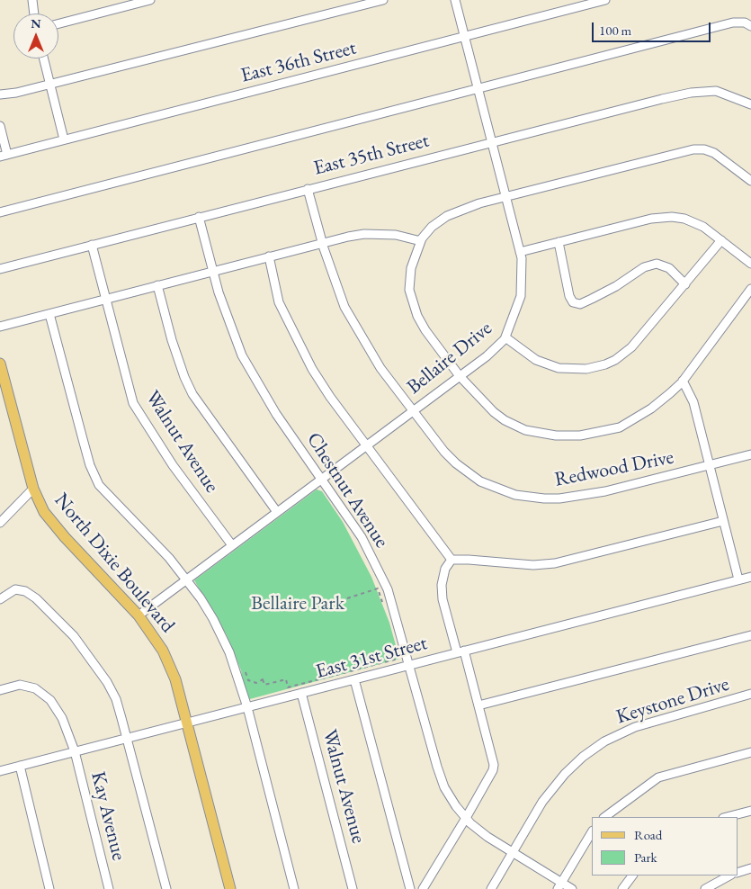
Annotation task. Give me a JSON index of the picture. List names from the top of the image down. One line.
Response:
{"streets":{"main road":["North Dixie Boulevard"],"street":["East 36th Street","East 35th Street","Bellaire Drive","Walnut Avenue","Redwood Drive","Chestnut Avenue","East 31st Street","Keystone Drive","Kay Avenue"]},"crossings":[["East 36th Street","Bellaire Drive"],["East 35th Street","Bellaire Drive"],["East 35th Street","Walnut Avenue"],["East 35th Street","Redwood Drive"],["East 35th Street","Chestnut Avenue"],["Bellaire Drive","Walnut Avenue"],["Bellaire Drive","Redwood Drive"],["Bellaire Drive","Chestnut Avenue"],["Bellaire Drive","North Dixie Boulevard"],["Walnut Avenue","East 31st Street"],["Chestnut Avenue","East 31st Street"],["Chestnut Avenue","Keystone Drive"],["North Dixie Boulevard","East 31st Street"],["East 31st Street","Kay Avenue"]],"parks":["Bellaire Park"],"legend":["Road","Park"],"scale_bar":"100 m","north":"top"}
